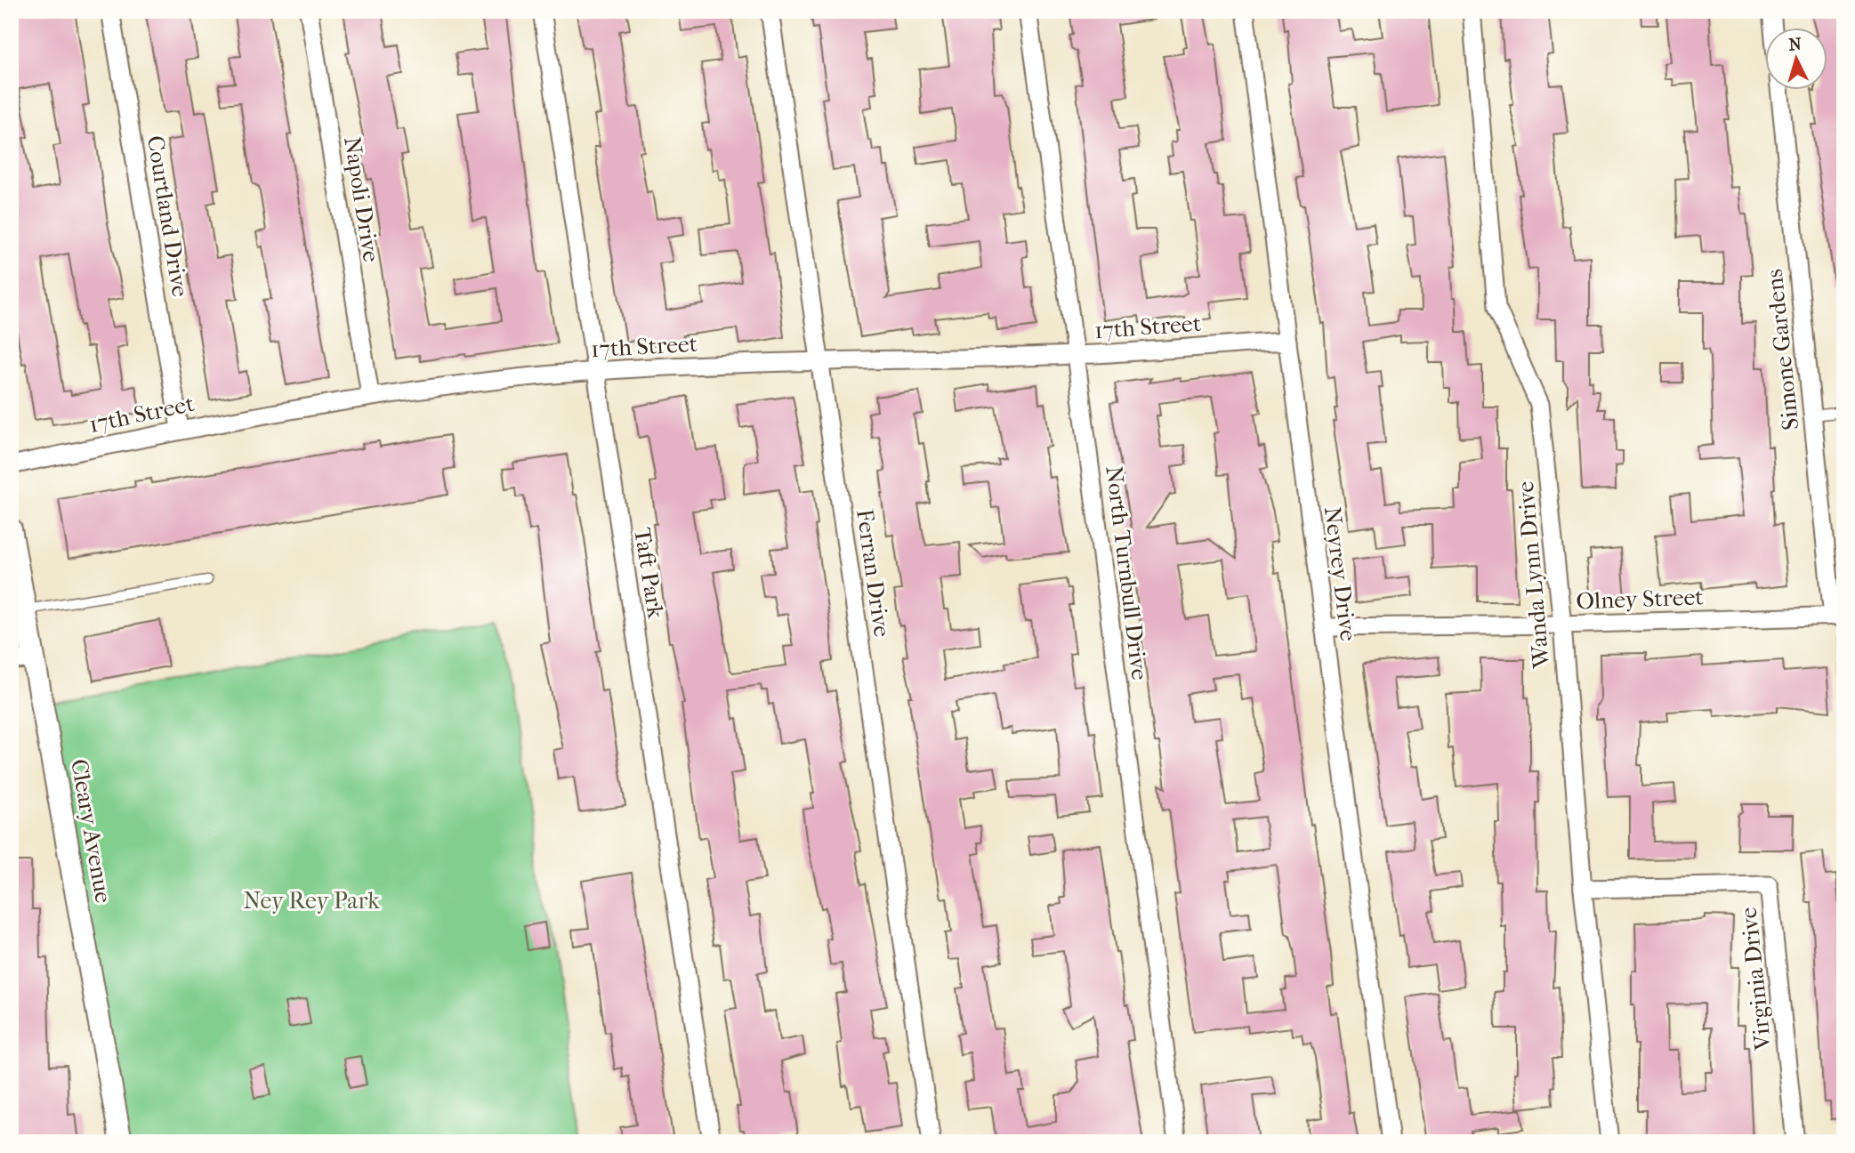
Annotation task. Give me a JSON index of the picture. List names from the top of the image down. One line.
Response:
{"streets":{"street":["Napoli Drive","Courtland Drive","17th Street","Simone Gardens","Taft Park","Ferran Drive","North Turnbull Drive","Neyrey Drive","Wanda Lynn Drive","Olney Street","Cleary Avenue","Virginia Drive"]},"crossings":[["Napoli Drive","17th Street"],["Courtland Drive","17th Street"],["17th Street","Taft Park"],["17th Street","Ferran Drive"],["17th Street","North Turnbull Drive"],["17th Street","Neyrey Drive"],["Simone Gardens","Olney Street"],["Neyrey Drive","Olney Street"],["Wanda Lynn Drive","Olney Street"],["Wanda Lynn Drive","Virginia Drive"]],"parks":["Ney Rey Park"],"north":"top"}
